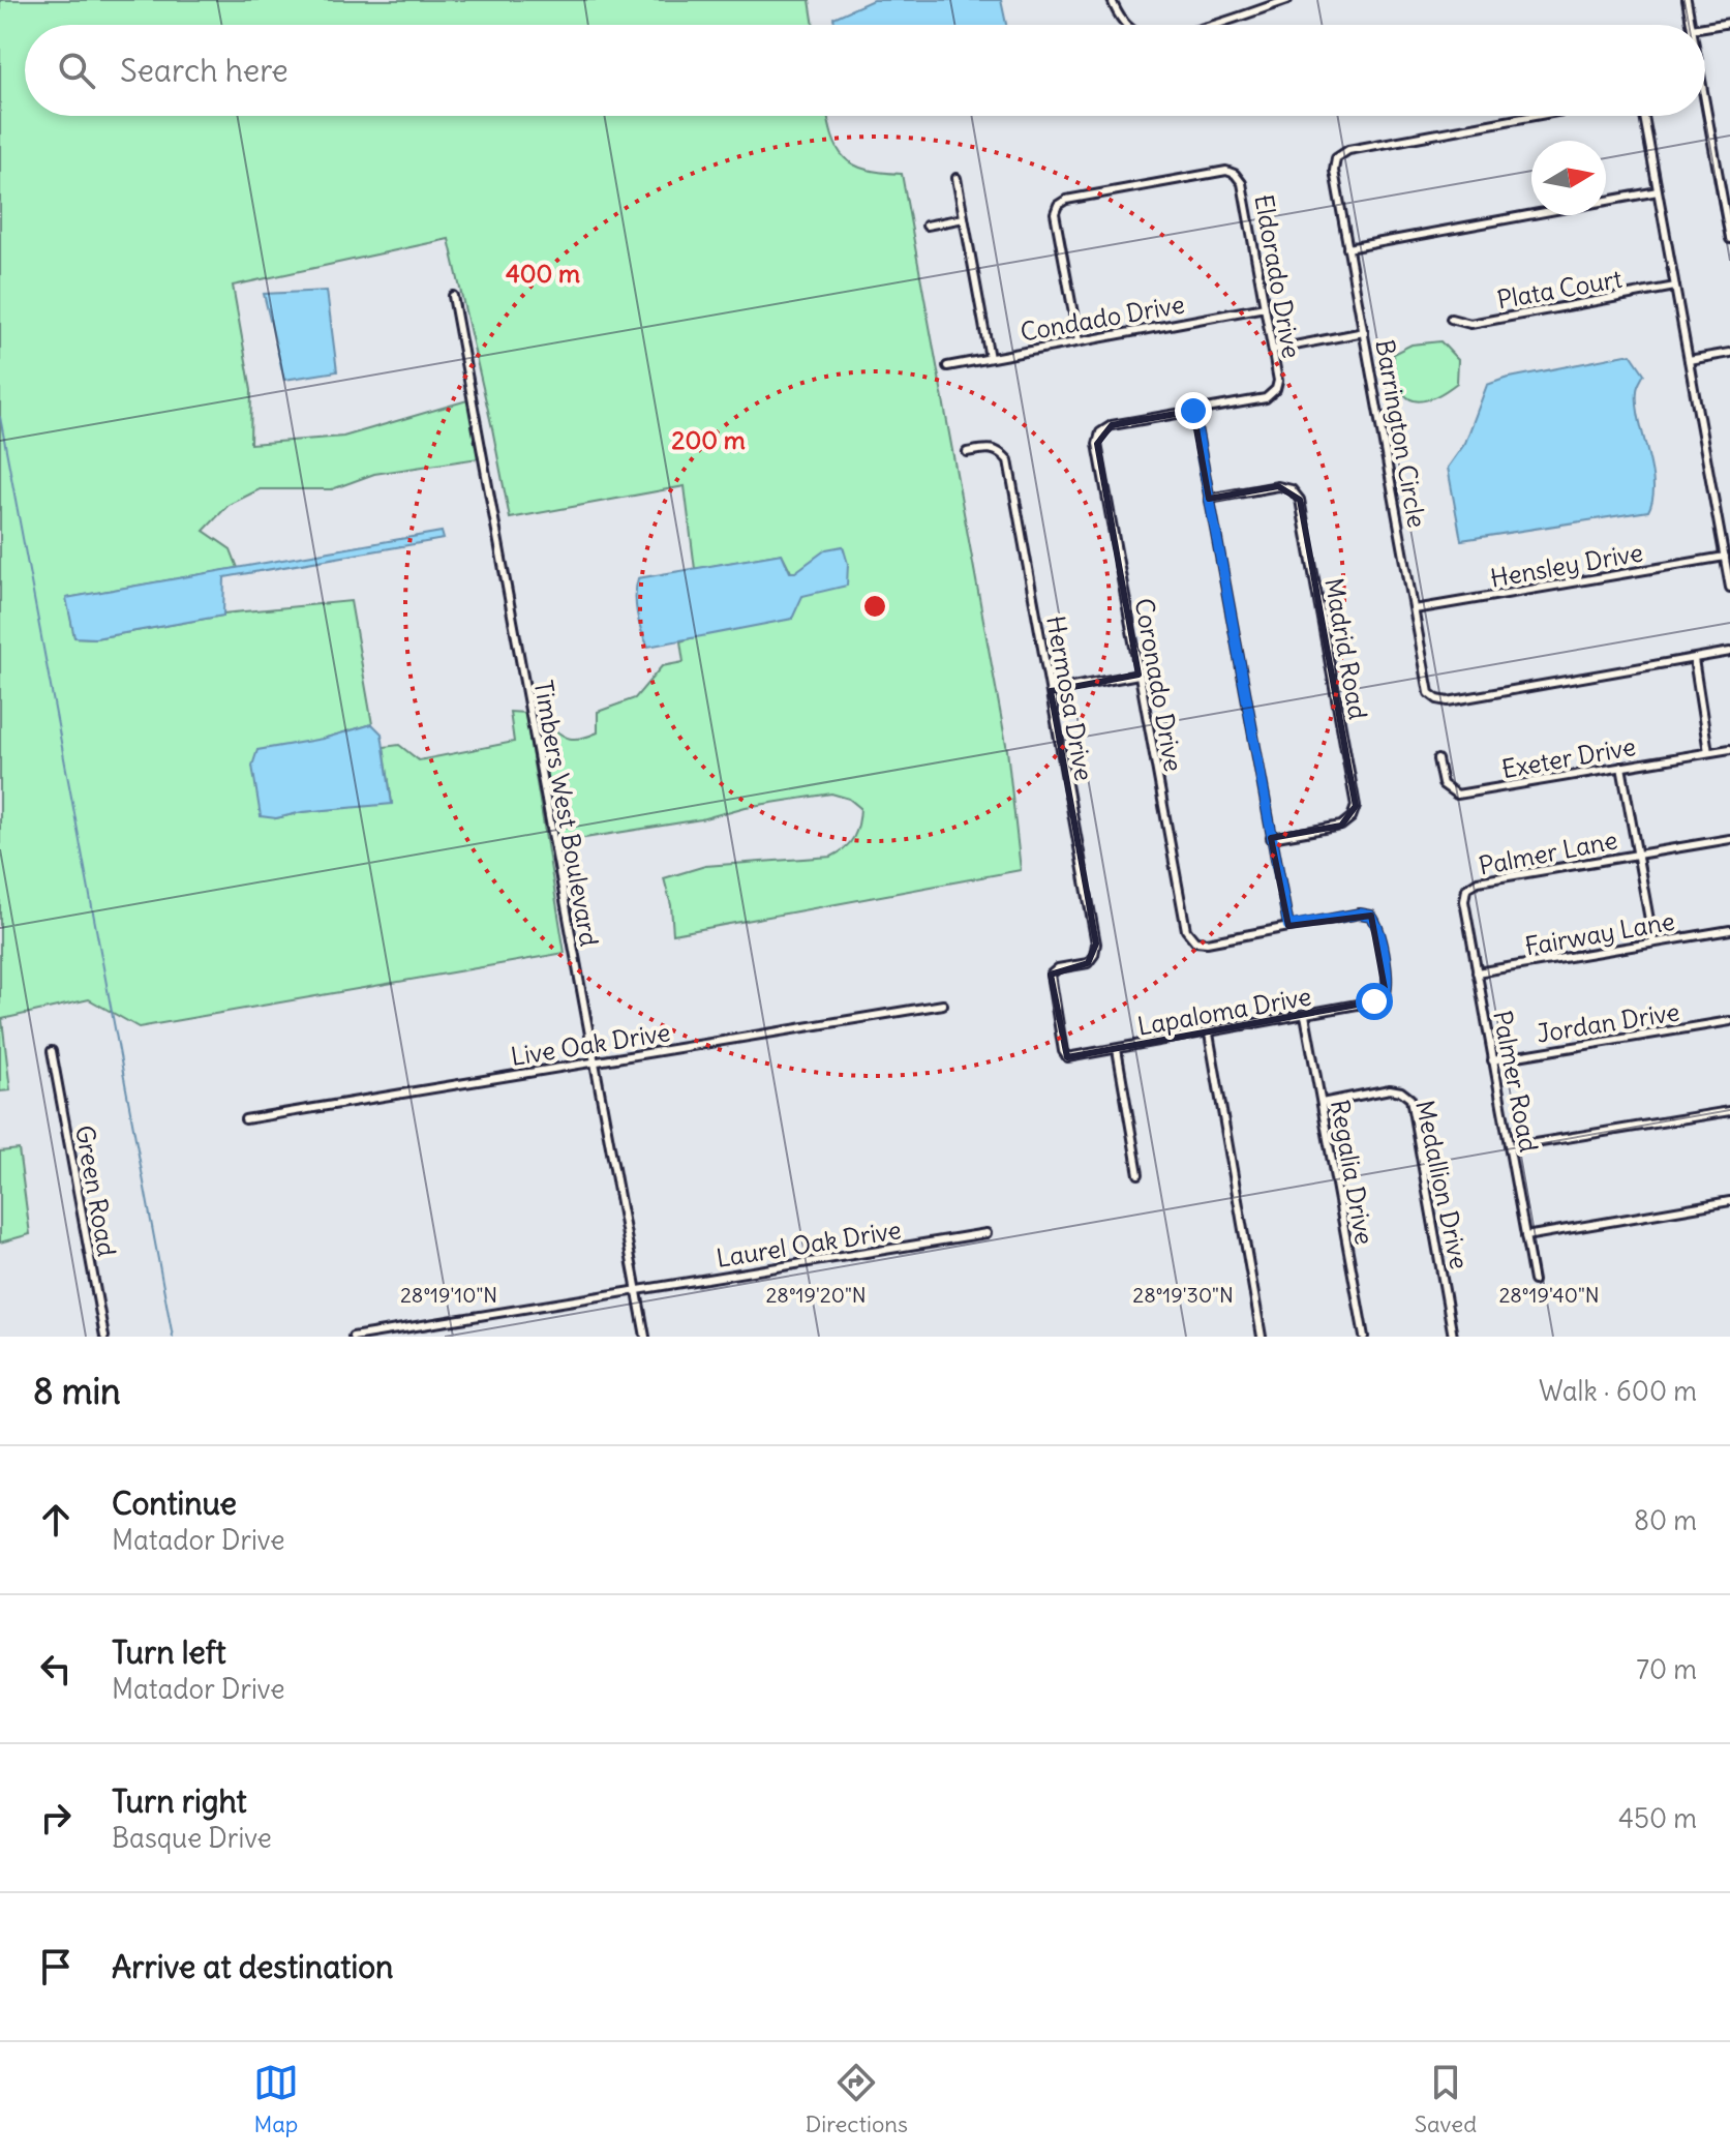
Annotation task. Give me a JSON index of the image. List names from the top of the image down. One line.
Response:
{"streets":{"street":["Eldorado Drive","Plata Court","Condado Drive","Barrington Circle","Hensley Drive","Madrid Road","Coronado Drive","Hermosa Drive","Exeter Drive","Timbers West Boulevard","Palmer Lane","Fairway Lane","Lapaloma Drive","Jordan Drive","Live Oak Drive","Palmer Road","Regalia Drive","Medallion Drive","Green Road","Laurel Oak Drive"]},"crossings":[["Eldorado Drive","Condado Drive"],["Eldorado Drive","Coronado Drive"],["Barrington Circle","Hensley Drive"],["Coronado Drive","Lapaloma Drive"],["Hermosa Drive","Lapaloma Drive"],["Timbers West Boulevard","Live Oak Drive"],["Timbers West Boulevard","Laurel Oak Drive"],["Palmer Lane","Palmer Road"],["Fairway Lane","Palmer Road"],["Lapaloma Drive","Regalia Drive"],["Jordan Drive","Palmer Road"],["Regalia Drive","Medallion Drive"]],"north":"right","page":{"search":"Search here","heading":["8 min","Walk · 600 m"],"list":[["Continue","Matador Drive","80 m"],["Turn left","Matador Drive","70 m"],["Turn right","Basque Drive","450 m"],"Arrive at destination"],"nav":["Map","Directions","Saved"]},"coordinates":["28°19'10\"N","28°19'20\"N","28°19'30\"N","28°19'40\"N"],"rings":["400 m","200 m"]}
